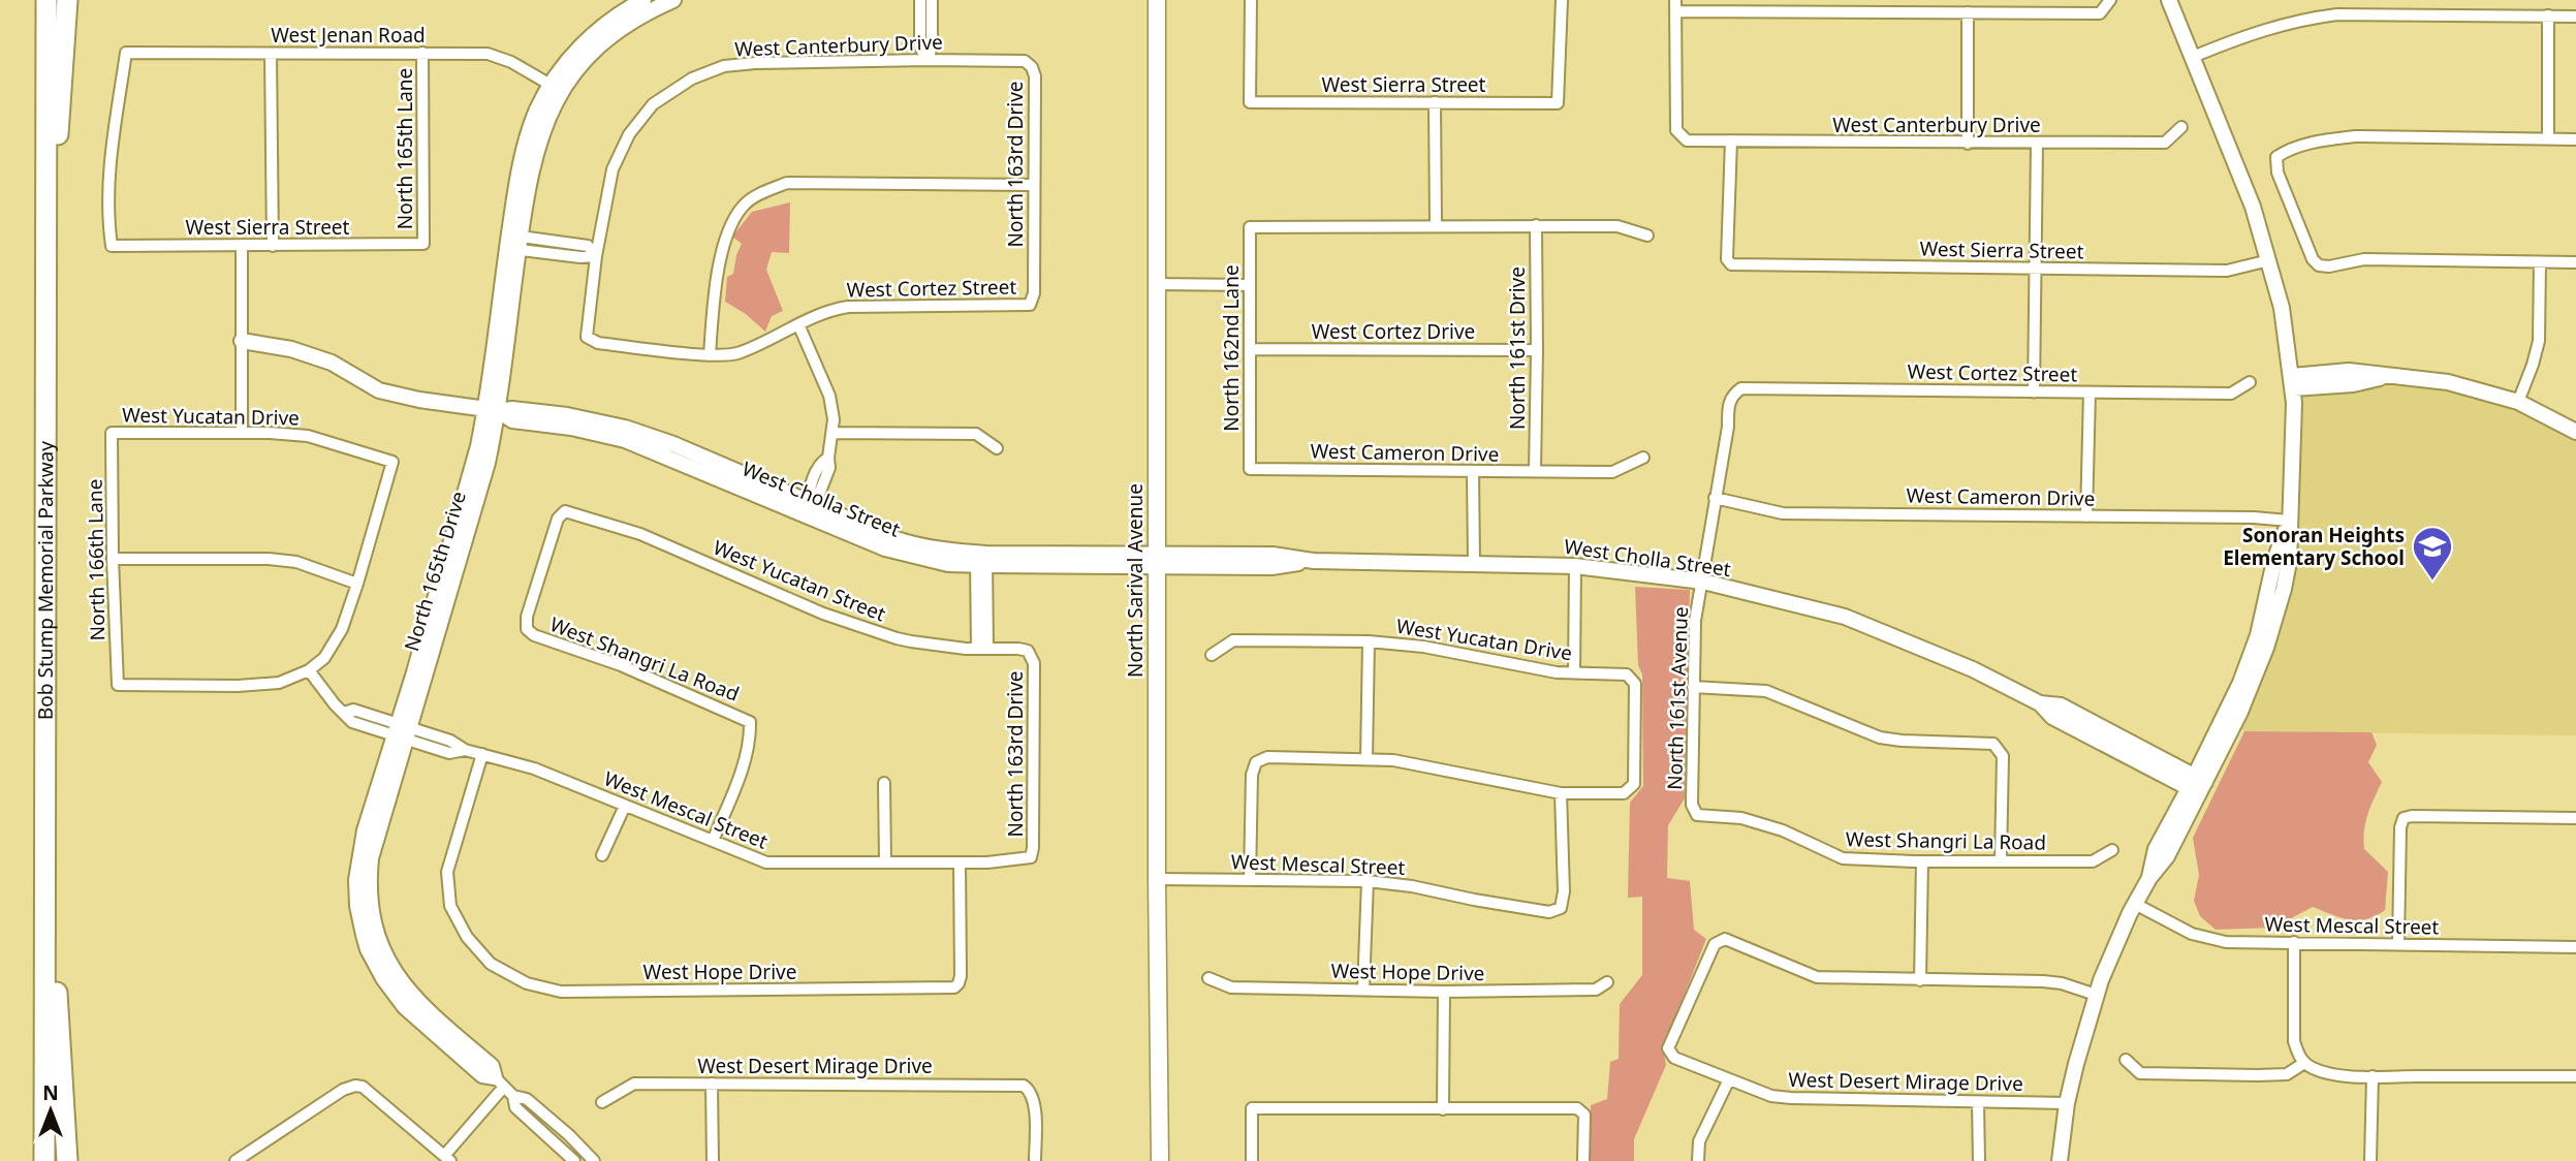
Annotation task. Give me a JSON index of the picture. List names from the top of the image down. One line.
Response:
{"streets":{"highway":["Bob Stump Memorial Parkway"],"main road":["North Sarival Avenue"],"street":["West Jenan Road","West Canterbury Drive","West Sierra Street","North 165th Lane","North 163rd Drive","West Cortez Street","West Cortez Drive","North 162nd Lane","North 161st Drive","West Yucatan Drive","West Cameron Drive","West Cholla Street","North 166th Lane","North 165th Drive","West Yucatan Street","West Shangri La Road","North 161st Avenue","West Mescal Street","West Hope Drive","West Desert Mirage Drive"]},"crossings":[["West Jenan Road","West Sierra Street"],["West Jenan Road","North 165th Lane"],["West Jenan Road","North 165th Drive"],["West Canterbury Drive","West Sierra Street"],["West Canterbury Drive","North 163rd Drive"],["West Canterbury Drive","West Cortez Street"],["West Sierra Street","North 165th Lane"],["North 163rd Drive","West Cortez Street"],["North 163rd Drive","West Yucatan Street"],["North 163rd Drive","West Mescal Street"],["West Cortez Street","North 161st Avenue"],["West Cortez Drive","North 162nd Lane"],["West Cortez Drive","North 161st Drive"],["North 162nd Lane","West Cameron Drive"],["North 161st Drive","West Cameron Drive"],["West Yucatan Drive","North 166th Lane"],["West Yucatan Drive","West Mescal Street"],["West Cameron Drive","North 161st Avenue"],["West Cholla Street","North 165th Drive"],["West Cholla Street","North Sarival Avenue"],["West Cholla Street","North 161st Avenue"],["North 166th Lane","West Mescal Street"],["North 165th Drive","West Mescal Street"],["West Yucatan Street","West Shangri La Road"],["North Sarival Avenue","West Mescal Street"],["West Shangri La Road","North 161st Avenue"],["West Shangri La Road","West Mescal Street"],["West Mescal Street","West Hope Drive"]],"places":{"school or university":["Sonoran Heights Elementary School"]},"north":"top"}
